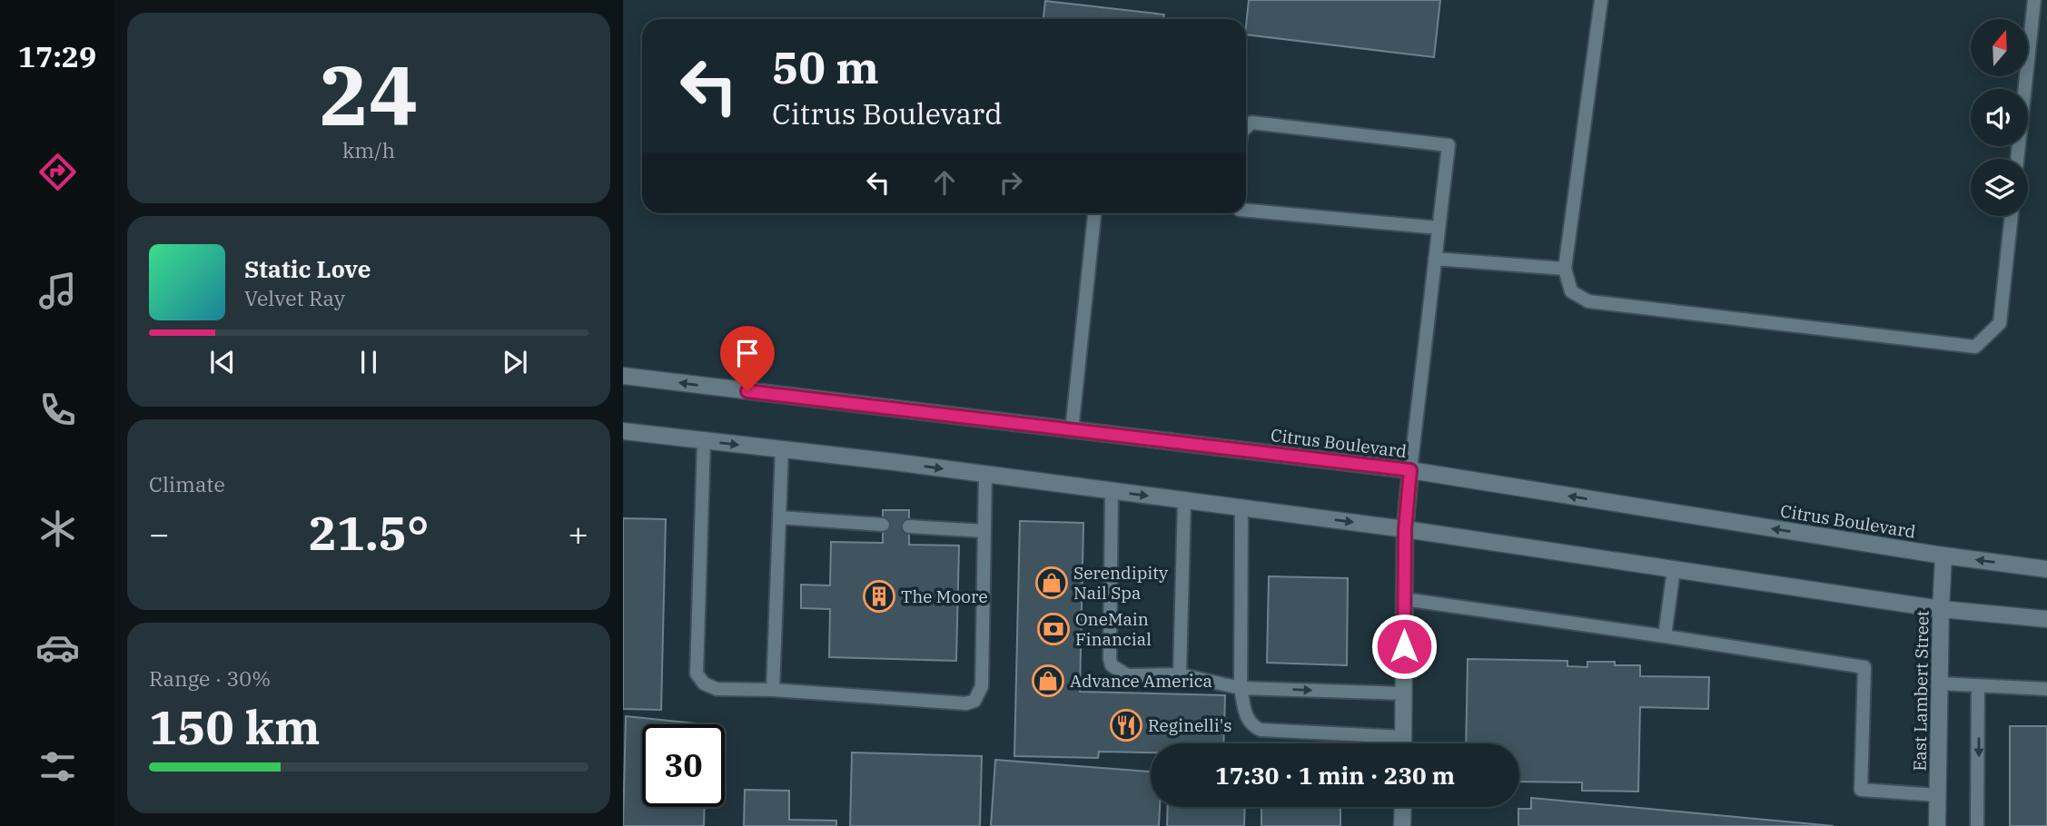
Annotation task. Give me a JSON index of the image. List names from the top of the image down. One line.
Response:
{"streets":{"street":["Citrus Boulevard","East Lambert Street"]},"crossings":[["Citrus Boulevard","East Lambert Street"]],"places":{"shop":["Serendipity Nail Spa","Advance America"],"building":["The Moore"],"bank":["OneMain Financial"],"restaurant":["Reginelli's"]},"north":"top","page":{"tabs":"17:29","tile":[["24","km/h"],"Climate",["Range · 30%","150 km"]],"turn":["50 m","Citrus Boulevard"],"song":["Static Love","Velvet Ray"],"heat":["−","21.5°","+"],"limit":"30","trip":"17:30 · 1 min · 230 m"}}
